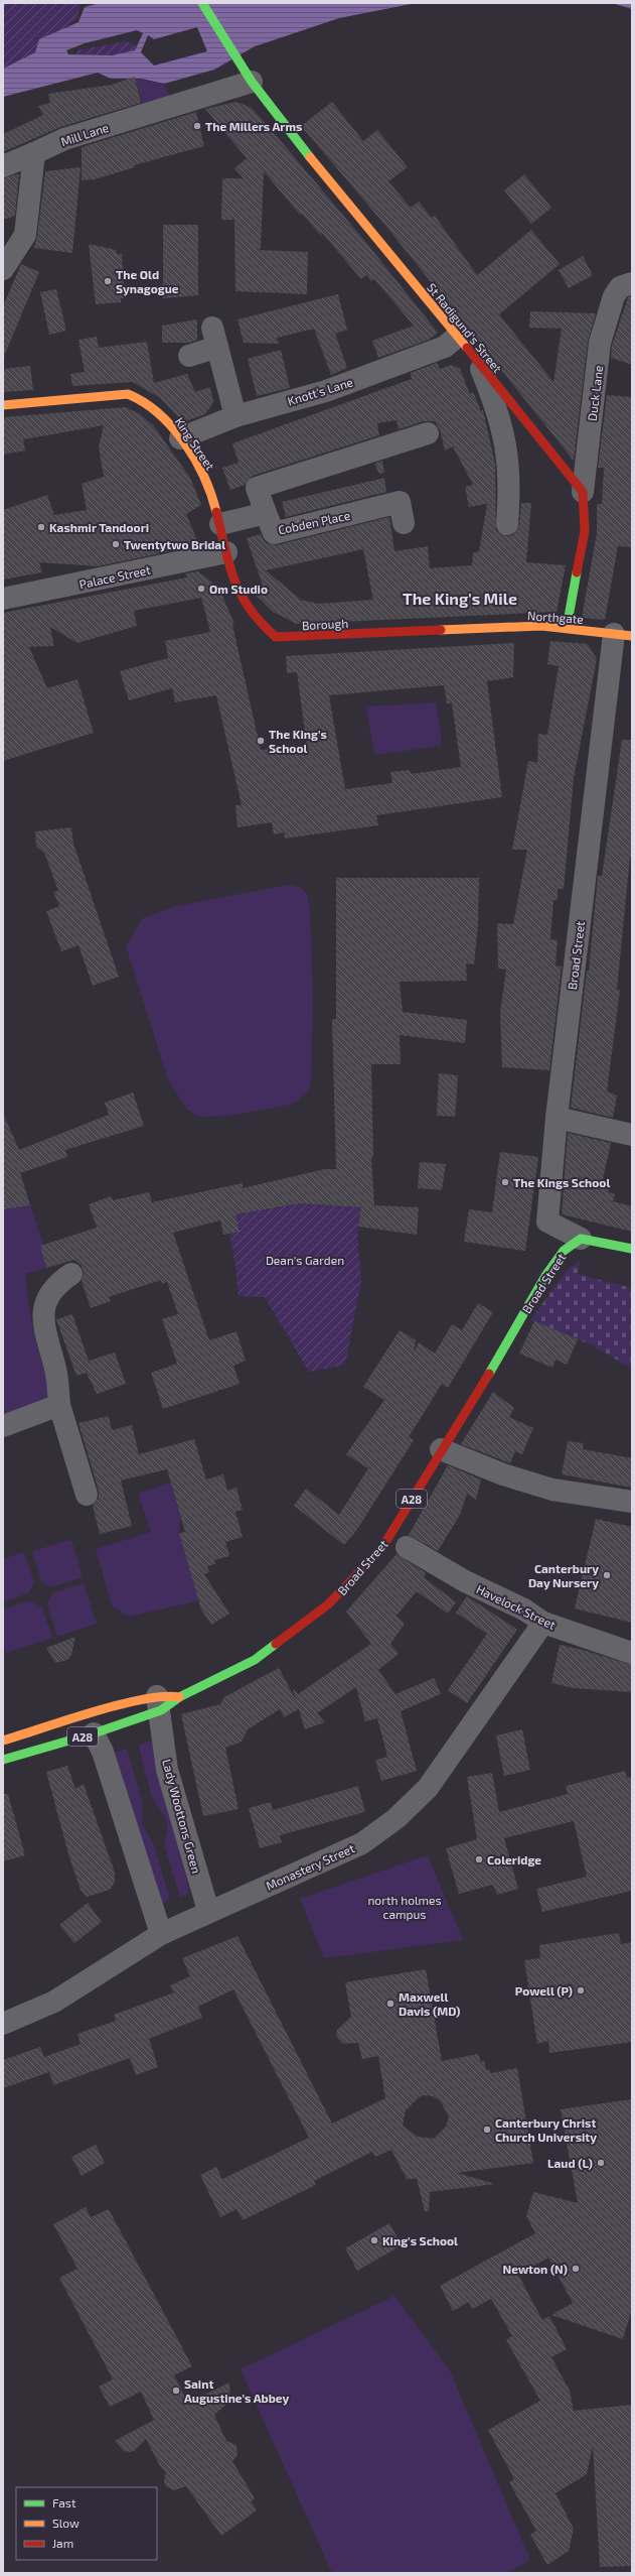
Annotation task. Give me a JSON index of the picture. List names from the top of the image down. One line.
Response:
{"streets":{"main road":["St Radigund's Street","King Street","Northgate","Borough","Broad Street","A28"],"street":["Mill Lane","Knott's Lane","Duck Lane","Cobden Place","Palace Street","Havelock Street","Lady Woottons Green","Monastery Street"]},"crossings":[["Mill Lane","St Radigund's Street"],["St Radigund's Street","Knott's Lane"],["St Radigund's Street","Duck Lane"],["Knott's Lane","King Street"],["King Street","Cobden Place"],["King Street","Palace Street"],["King Street","Borough"],["Palace Street","Borough"],["Northgate","Borough"],["Northgate","Broad Street"],["Broad Street","Lady Woottons Green"],["Havelock Street","Monastery Street"],["Lady Woottons Green","Monastery Street"]],"districts":["The King's Mile"],"parks":["Dean's Garden","north holmes campus"],"places":["The Millers Arms","The Old Synagogue","Kashmir Tandoori","Twentytwo Bridal","Om Studio","The King's School","The Kings School","Canterbury Day Nursery","Coleridge","Powell (P)","Maxwell Davis (MD)","Canterbury Christ Church University","Laud (L)","King's School","Newton (N)","Saint Augustine's Abbey"],"legend":["Fast","Slow","Jam"]}
